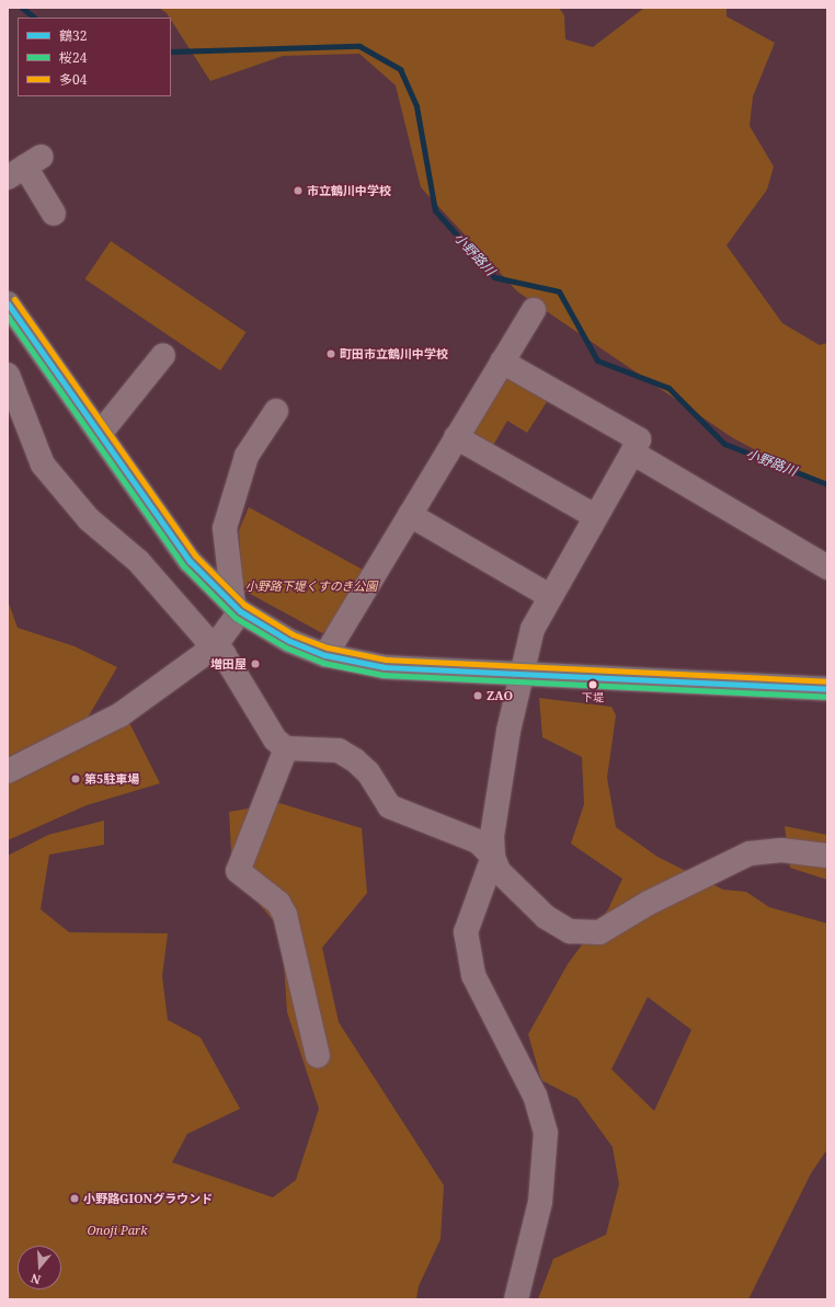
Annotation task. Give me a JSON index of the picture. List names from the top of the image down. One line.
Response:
{"water":["小野路川"],"parks":["小野路下堤くすのき公園","Onoji Park"],"places":["市立鶴川中学校","町田市立鶴川中学校","増田屋","下堤","ZAO","第5駐車場","小野路GIONグラウンド"],"lines":["transit line 多04","transit line 鶴32","transit line 桜24"],"legend":["鶴32","桜24","多04"],"north":"bottom"}
